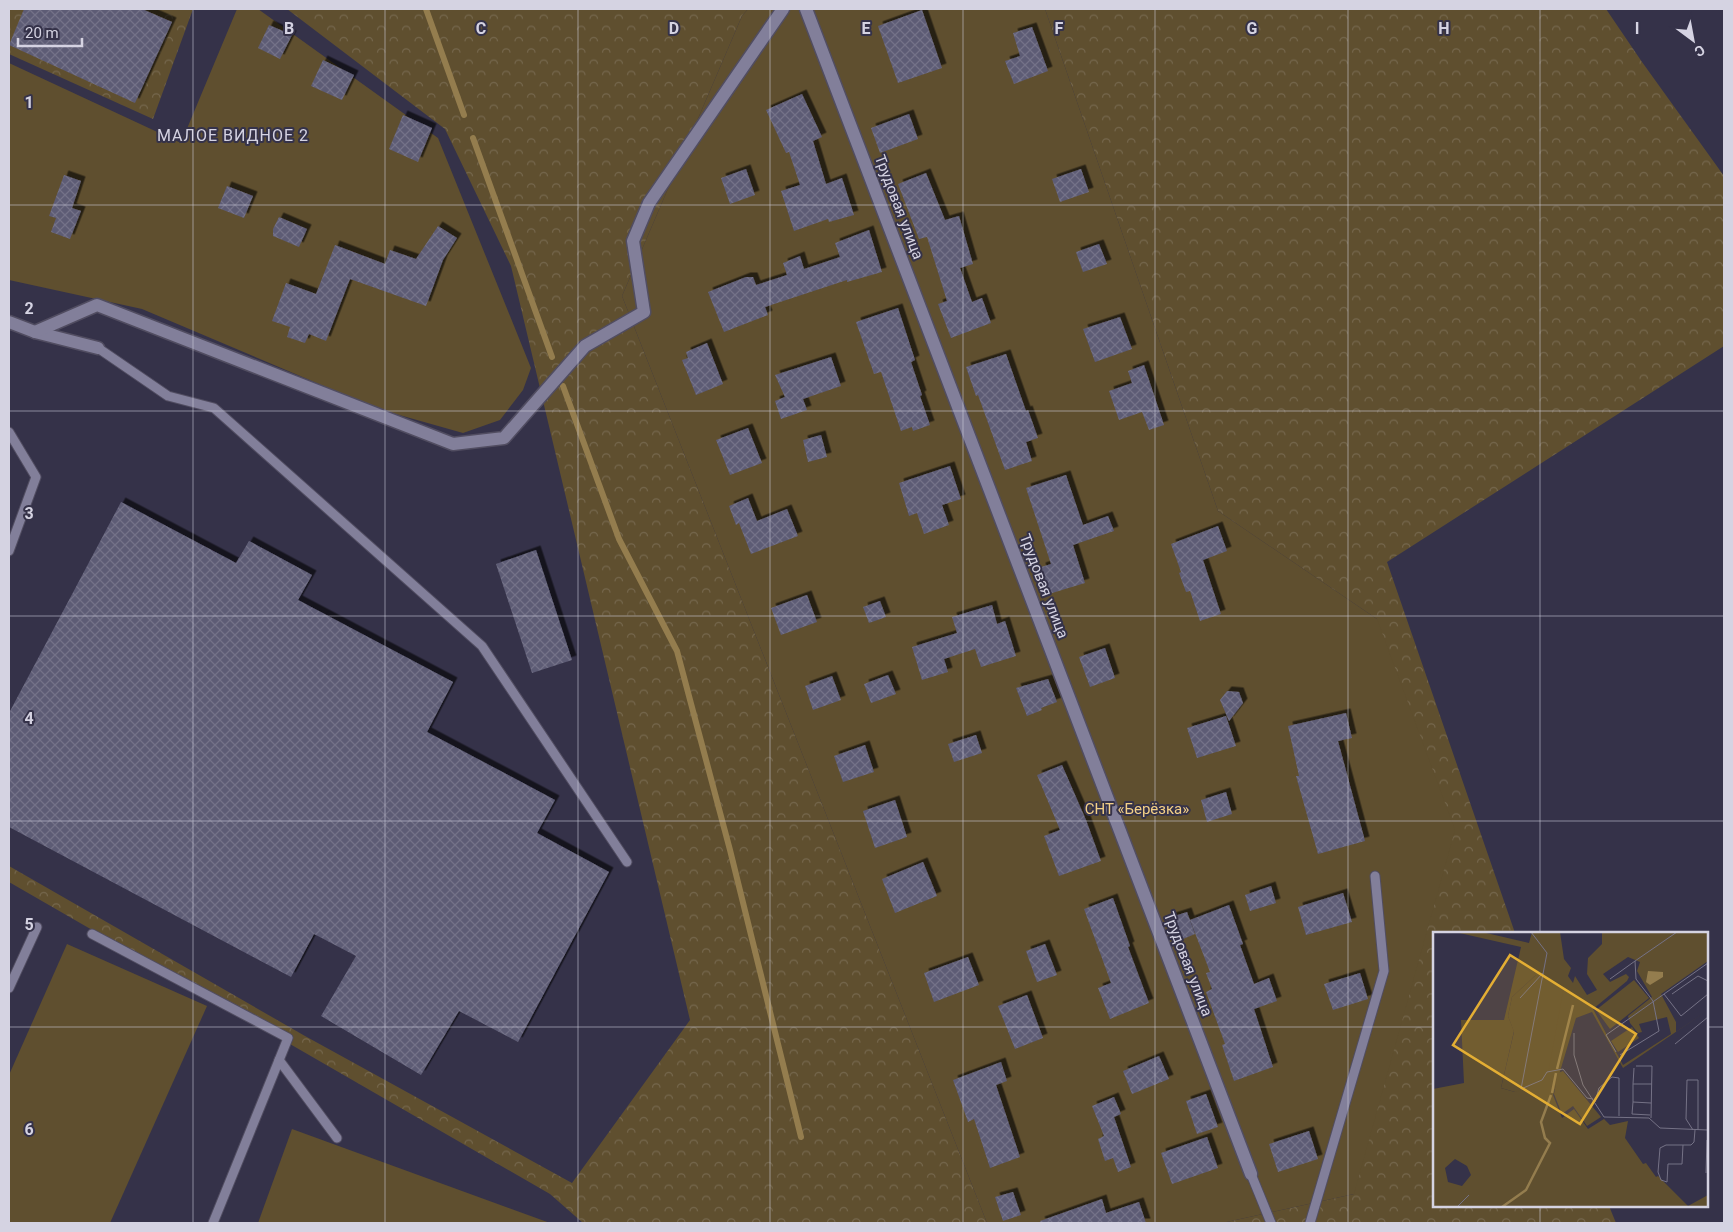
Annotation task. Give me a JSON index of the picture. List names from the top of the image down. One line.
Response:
{"streets":{"street":["Трудовая улица"]},"districts":["МАЛОЕ ВИДНОЕ 2"],"parks":["СНТ «Берёзка»"],"scale_bar":"20 m","north":"bottom right","grid":{"columns":["B","C","D","E","F","G","H","I"],"rows":["1","2","3","4","5","6"]}}
